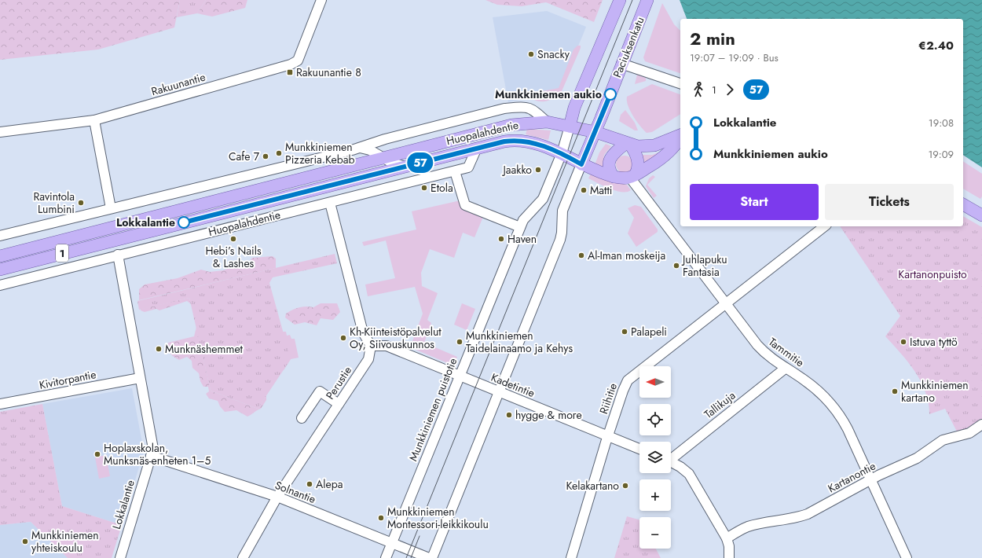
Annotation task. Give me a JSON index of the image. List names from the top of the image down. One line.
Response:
{"streets":{"main road":["Paciuksenkatu","Huopalahdentie","1"],"street":["Rakuunantie","Tammitie","Kivitorpantie","Perustie","Kadetintie","Riihitie","Tallikuja","Munkkiniemen puistotie","Kartanontie","Solnantie","Lokkalantie"]},"crossings":[["Paciuksenkatu","Huopalahdentie"],["Huopalahdentie","Tammitie"],["Huopalahdentie","Munkkiniemen puistotie"],["Huopalahdentie","Lokkalantie"],["Tammitie","Riihitie"],["Tammitie","Tallikuja"],["Tammitie","Kartanontie"],["Kivitorpantie","Lokkalantie"],["Perustie","Kadetintie"],["Perustie","Solnantie"],["Kadetintie","Riihitie"],["Kadetintie","Munkkiniemen puistotie"],["Munkkiniemen puistotie","Solnantie"],["Solnantie","Lokkalantie"]],"parks":["Kartanonpuisto"],"places":{"other":["Snacky","Munkkiniemen aukio","Munkkiniemen Pizzeria Kebab","Cafe 7","Jaakko","Etola","Matti","Ravintola Lumbini","Lokkalantie","Hebi’s Nails & Lashes","Haven","Al-Iman moskeija","Juhlapuku Fantasia","Palapeli","Kh-Kiinteistöpalvelut Oy, Siivouskunnos","Munkkiniemen Taidelainaamo ja Kehys","Istuva tyttö","Munknäshemmet","Munkkiniemen kartano","hygge & more","Hoplaxskolan, Munksnäs-enheten 1–5","Alepa","Kelakartano","Munkkiniemen Montessori-leikkikoulu","Munkkiniemen yhteiskoulu"],"transit":["Rakuunantie 8"]},"lines":["bus line 57"],"north":"left","page":{"on_map":"57","heading":["2 min","19:07 – 19:09 · Bus","€2.40"],"legs":["1","57"],"list":[{"name":"Lokkalantie","value":"19:08"},{"name":"Munkkiniemen aukio","value":"19:09"}],"buttons":["Start","Tickets"],"map_buttons":["+","−"]}}
